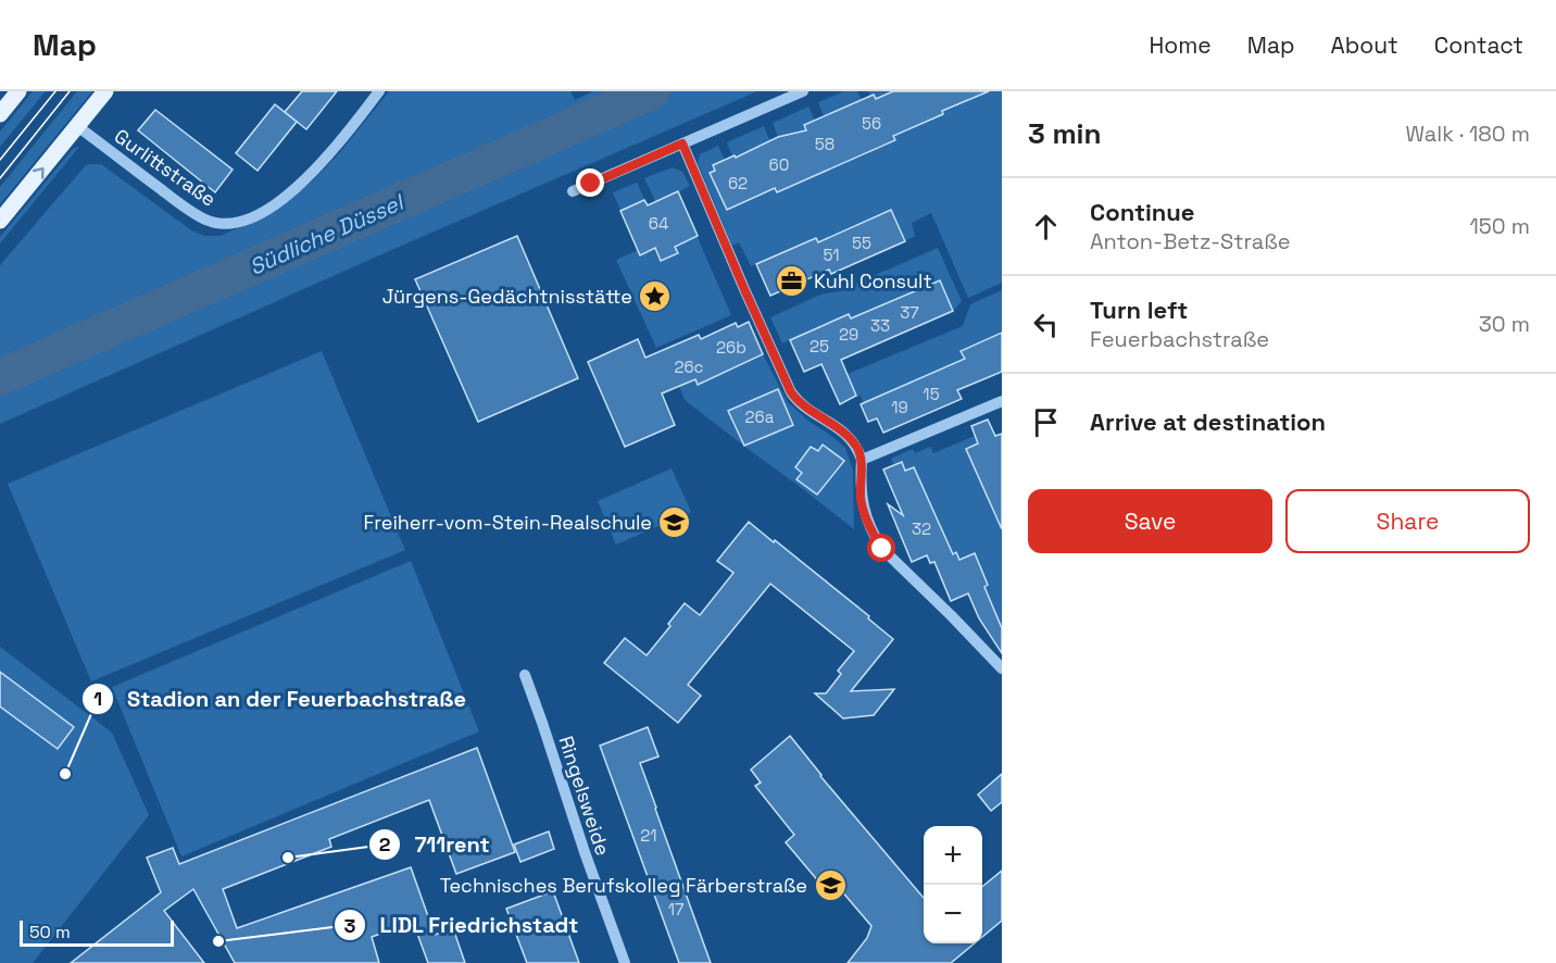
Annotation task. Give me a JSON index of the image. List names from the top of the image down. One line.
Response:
{"streets":{"street":["Gurlittstraße","Ringelsweide"]},"water":["Südliche Düssel"],"places":{"office":["Kuhl Consult"],"place":["Jürgens-Gedächtnisstätte"],"school or university":["Freiherr-vom-Stein-Realschule","Technisches Berufskolleg Färberstraße"],"other":["Stadion an der Feuerbachstraße","711rent","LIDL Friedrichstadt"]},"house_numbers":["56","58","60","62","64","55","51","37","33","29","25","26b","26c","15","19","26a","32","21","17"],"scale_bar":"50 m","page":{"header":"Map","nav":["Home","Map","About","Contact"],"heading":["3 min","Walk · 180 m"],"list":[["Continue","Anton-Betz-Straße","150 m"],["Turn left","Feuerbachstraße","30 m"],"Arrive at destination"],"buttons":["Save","Share"],"map_buttons":["+","−"],"scale":"50 m"}}
